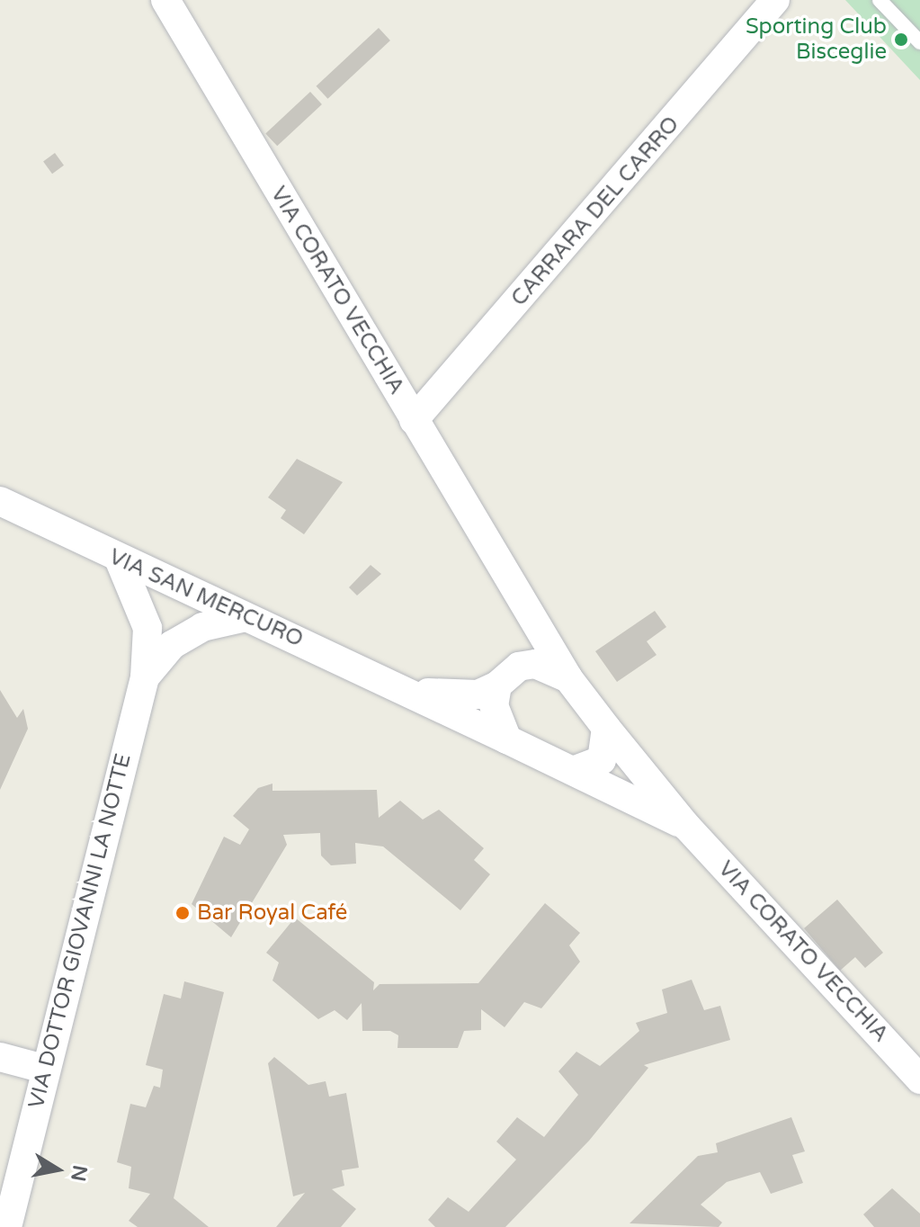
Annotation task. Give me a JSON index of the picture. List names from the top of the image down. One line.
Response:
{"streets":{"street":["CARRARA DEL CARRO","VIA CORATO VECCHIA","VIA SAN MERCURO","VIA DOTTOR GIOVANNI LA NOTTE"]},"crossings":[["CARRARA DEL CARRO","VIA CORATO VECCHIA"],["VIA CORATO VECCHIA","VIA SAN MERCURO"],["VIA SAN MERCURO","VIA DOTTOR GIOVANNI LA NOTTE"]],"places":["Sporting Club Bisceglie","Bar Royal Café"],"north":"right"}
